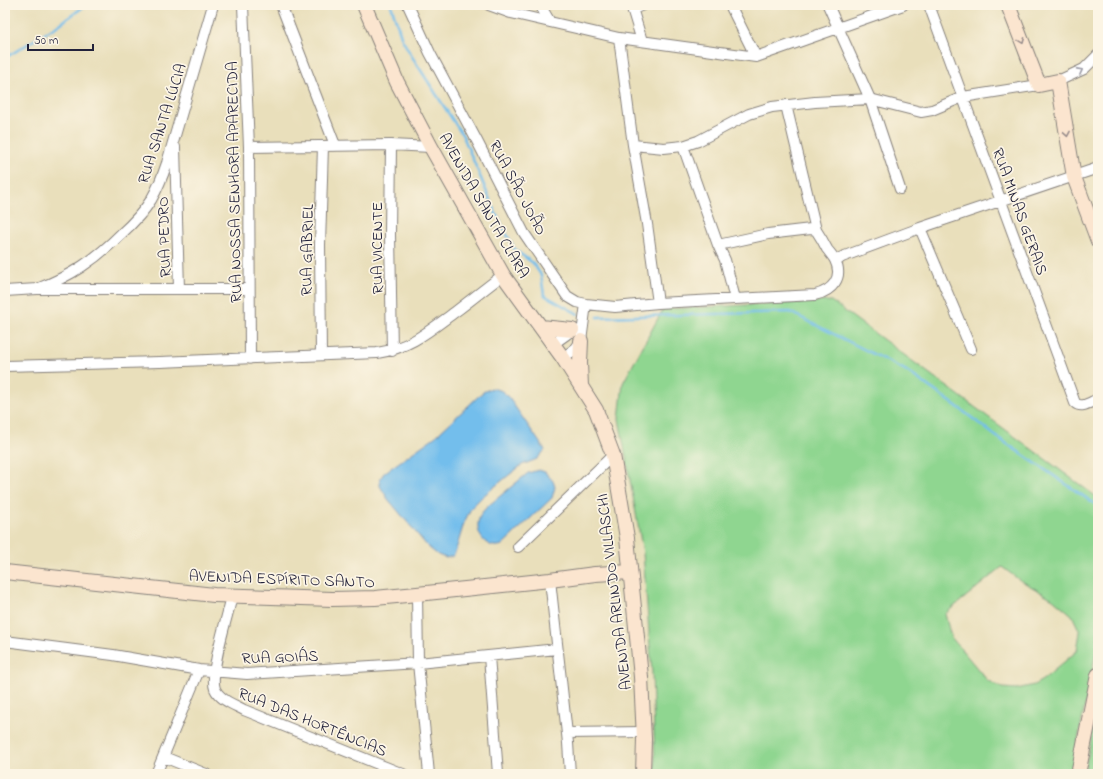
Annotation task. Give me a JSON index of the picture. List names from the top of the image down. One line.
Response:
{"streets":{"street":["RUA SANTA LÚCIA","RUA NOSSA SENHORA APARECIDA","RUA SÃO JOÃO","AVENIDA SANTA CLARA","RUA MINAS GERAIS","RUA PEDRO","RUA VICENTE","RUA GABRIEL","AVENIDA ESPÍRITO SANTO","AVENIDA ARLINDO VILLASCHI","RUA GOIÁS","RUA DAS HORTÊNCIAS"]},"crossings":[["RUA SANTA LÚCIA","RUA PEDRO"],["AVENIDA SANTA CLARA","AVENIDA ARLINDO VILLASCHI"],["AVENIDA ESPÍRITO SANTO","AVENIDA ARLINDO VILLASCHI"],["AVENIDA ESPÍRITO SANTO","RUA DAS HORTÊNCIAS"],["RUA GOIÁS","RUA DAS HORTÊNCIAS"]],"scale_bar":"50 m"}
